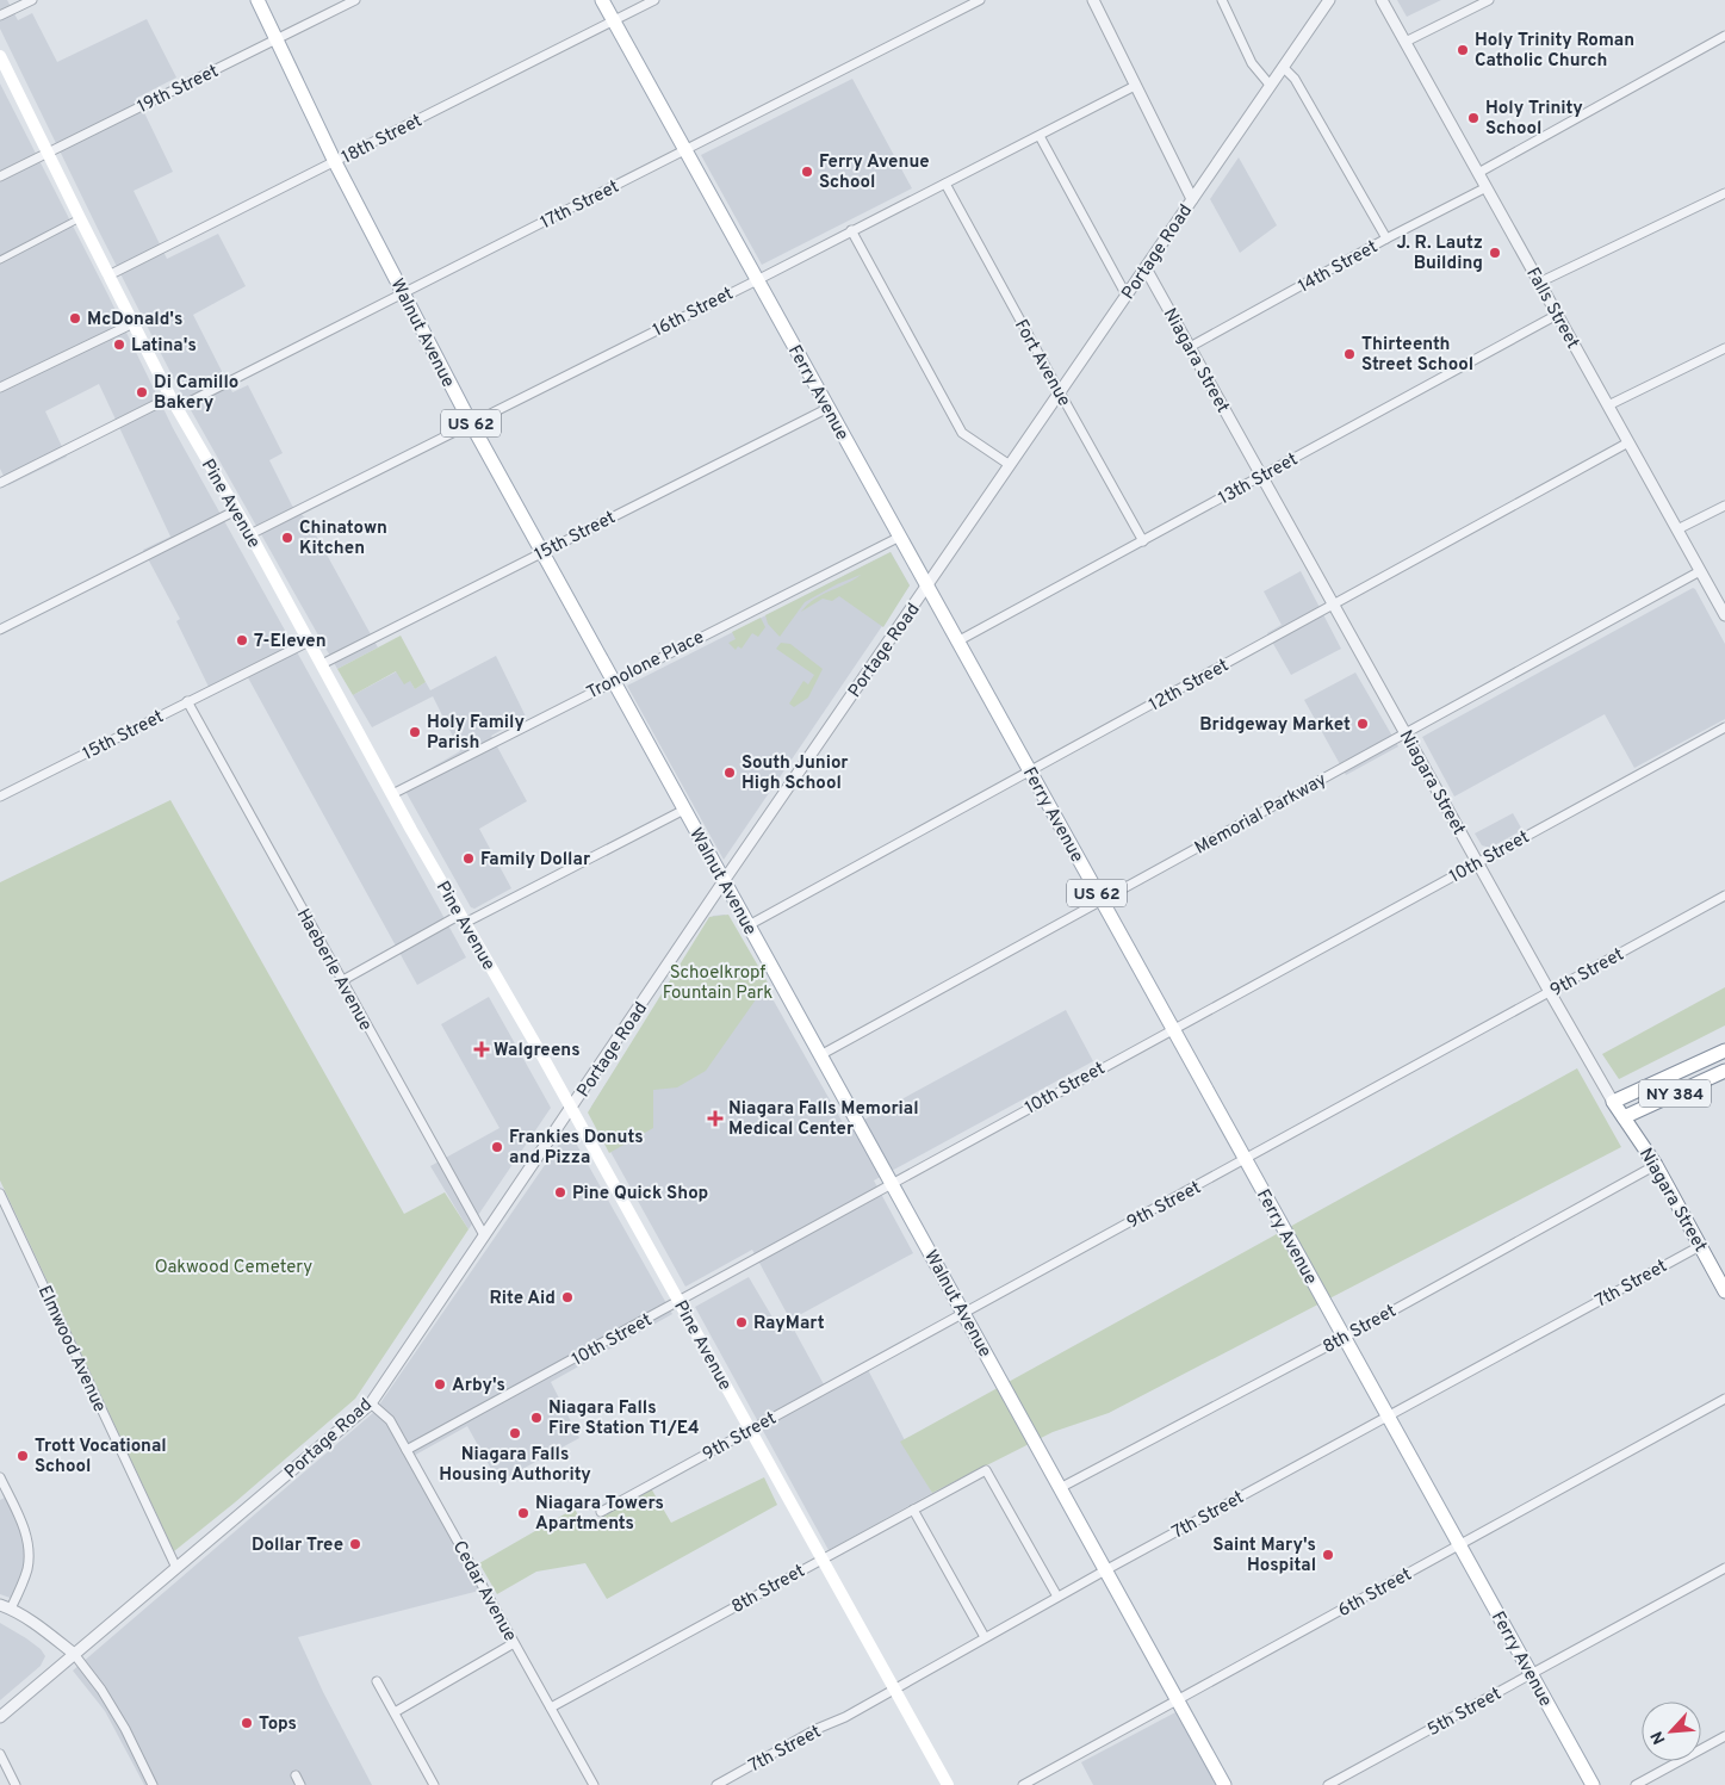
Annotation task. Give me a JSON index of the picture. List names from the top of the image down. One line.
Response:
{"streets":{"main road":["Walnut Avenue","Niagara Street","Ferry Avenue","US 62","Pine Avenue","NY 384"],"street":["19th Street","18th Street","17th Street","Portage Road","14th Street","Falls Street","16th Street","Fort Avenue","13th Street","15th Street","Tronolone Place","12th Street","Memorial Parkway","10th Street","Haeberle Avenue","9th Street","7th Street","8th Street","Elmwood Avenue","Cedar Avenue","6th Street","5th Street"]},"crossings":[["19th Street","Walnut Avenue"],["19th Street","Pine Avenue"],["18th Street","Walnut Avenue"],["18th Street","Ferry Avenue"],["18th Street","Pine Avenue"],["17th Street","Walnut Avenue"],["17th Street","Ferry Avenue"],["17th Street","Pine Avenue"],["Portage Road","Walnut Avenue"],["Portage Road","Niagara Street"],["Portage Road","Fort Avenue"],["Portage Road","Ferry Avenue"],["Portage Road","Pine Avenue"],["Portage Road","Haeberle Avenue"],["Portage Road","Elmwood Avenue"],["Portage Road","Cedar Avenue"],["14th Street","Falls Street"],["14th Street","Niagara Street"],["Falls Street","13th Street"],["Falls Street","12th Street"],["Falls Street","Memorial Parkway"],["16th Street","Walnut Avenue"],["16th Street","Fort Avenue"],["16th Street","Ferry Avenue"],["16th Street","Pine Avenue"],["Walnut Avenue","15th Street"],["Walnut Avenue","Tronolone Place"],["Walnut Avenue","12th Street"],["Walnut Avenue","Memorial Parkway"],["Walnut Avenue","10th Street"],["Walnut Avenue","9th Street"],["Walnut Avenue","7th Street"],["Walnut Avenue","8th Street"],["Walnut Avenue","6th Street"],["Niagara Street","13th Street"],["Niagara Street","12th Street"],["Niagara Street","Memorial Parkway"],["Niagara Street","10th Street"],["Niagara Street","9th Street"],["Niagara Street","NY 384"],["Niagara Street","7th Street"],["Niagara Street","8th Street"],["Fort Avenue","13th Street"],["Ferry Avenue","13th Street"],["Ferry Avenue","15th Street"],["Ferry Avenue","Tronolone Place"],["Ferry Avenue","12th Street"],["Ferry Avenue","Memorial Parkway"],["Ferry Avenue","10th Street"],["Ferry Avenue","9th Street"],["Ferry Avenue","7th Street"],["Ferry Avenue","8th Street"],["Ferry Avenue","6th Street"],["Ferry Avenue","5th Street"],["Pine Avenue","15th Street"],["Pine Avenue","Tronolone Place"],["Pine Avenue","10th Street"],["Pine Avenue","9th Street"],["Pine Avenue","7th Street"],["Pine Avenue","8th Street"],["15th Street","Haeberle Avenue"],["10th Street","Cedar Avenue"],["7th Street","8th Street"],["8th Street","Cedar Avenue"]],"parks":["Schoelkropf Fountain Park","Oakwood Cemetery"],"places":{"other":["Holy Trinity Roman Catholic Church","Holy Trinity School","Ferry Avenue School","J. R. Lautz Building","McDonald's","Latina's","Thirteenth Street School","Di Camillo Bakery","Chinatown Kitchen","7-Eleven","Bridgeway Market","Holy Family Parish","South Junior High School","Family Dollar","Frankies Donuts and Pizza","Pine Quick Shop","Rite Aid","RayMart","Arby's","Niagara Falls Fire Station T1/E4","Niagara Falls Housing Authority","Trott Vocational School","Niagara Towers Apartments","Dollar Tree","Saint Mary's Hospital","Tops"],"health":["Walgreens","Niagara Falls Memorial Medical Center"]},"north":"bottom left"}
